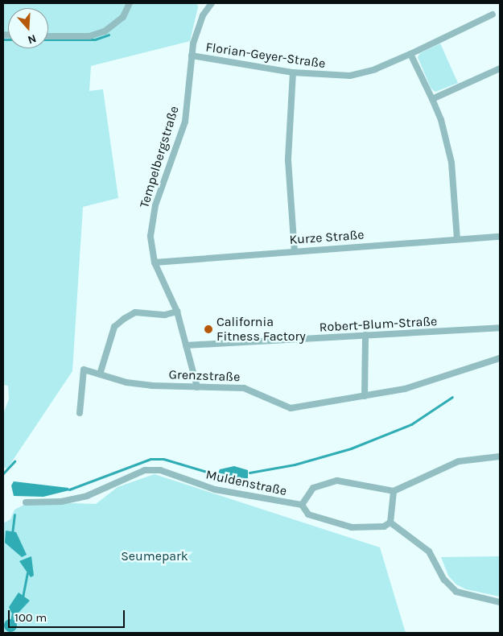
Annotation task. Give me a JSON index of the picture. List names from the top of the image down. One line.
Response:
{"streets":{"street":["Florian-Geyer-Straße","Tempelbergstraße","Kurze Straße","Robert-Blum-Straße","Grenzstraße","Muldenstraße"]},"crossings":[["Florian-Geyer-Straße","Tempelbergstraße"],["Tempelbergstraße","Kurze Straße"],["Tempelbergstraße","Robert-Blum-Straße"],["Tempelbergstraße","Grenzstraße"]],"parks":["Seumepark"],"places":["California Fitness Factory"],"scale_bar":"100 m","north":"bottom"}
